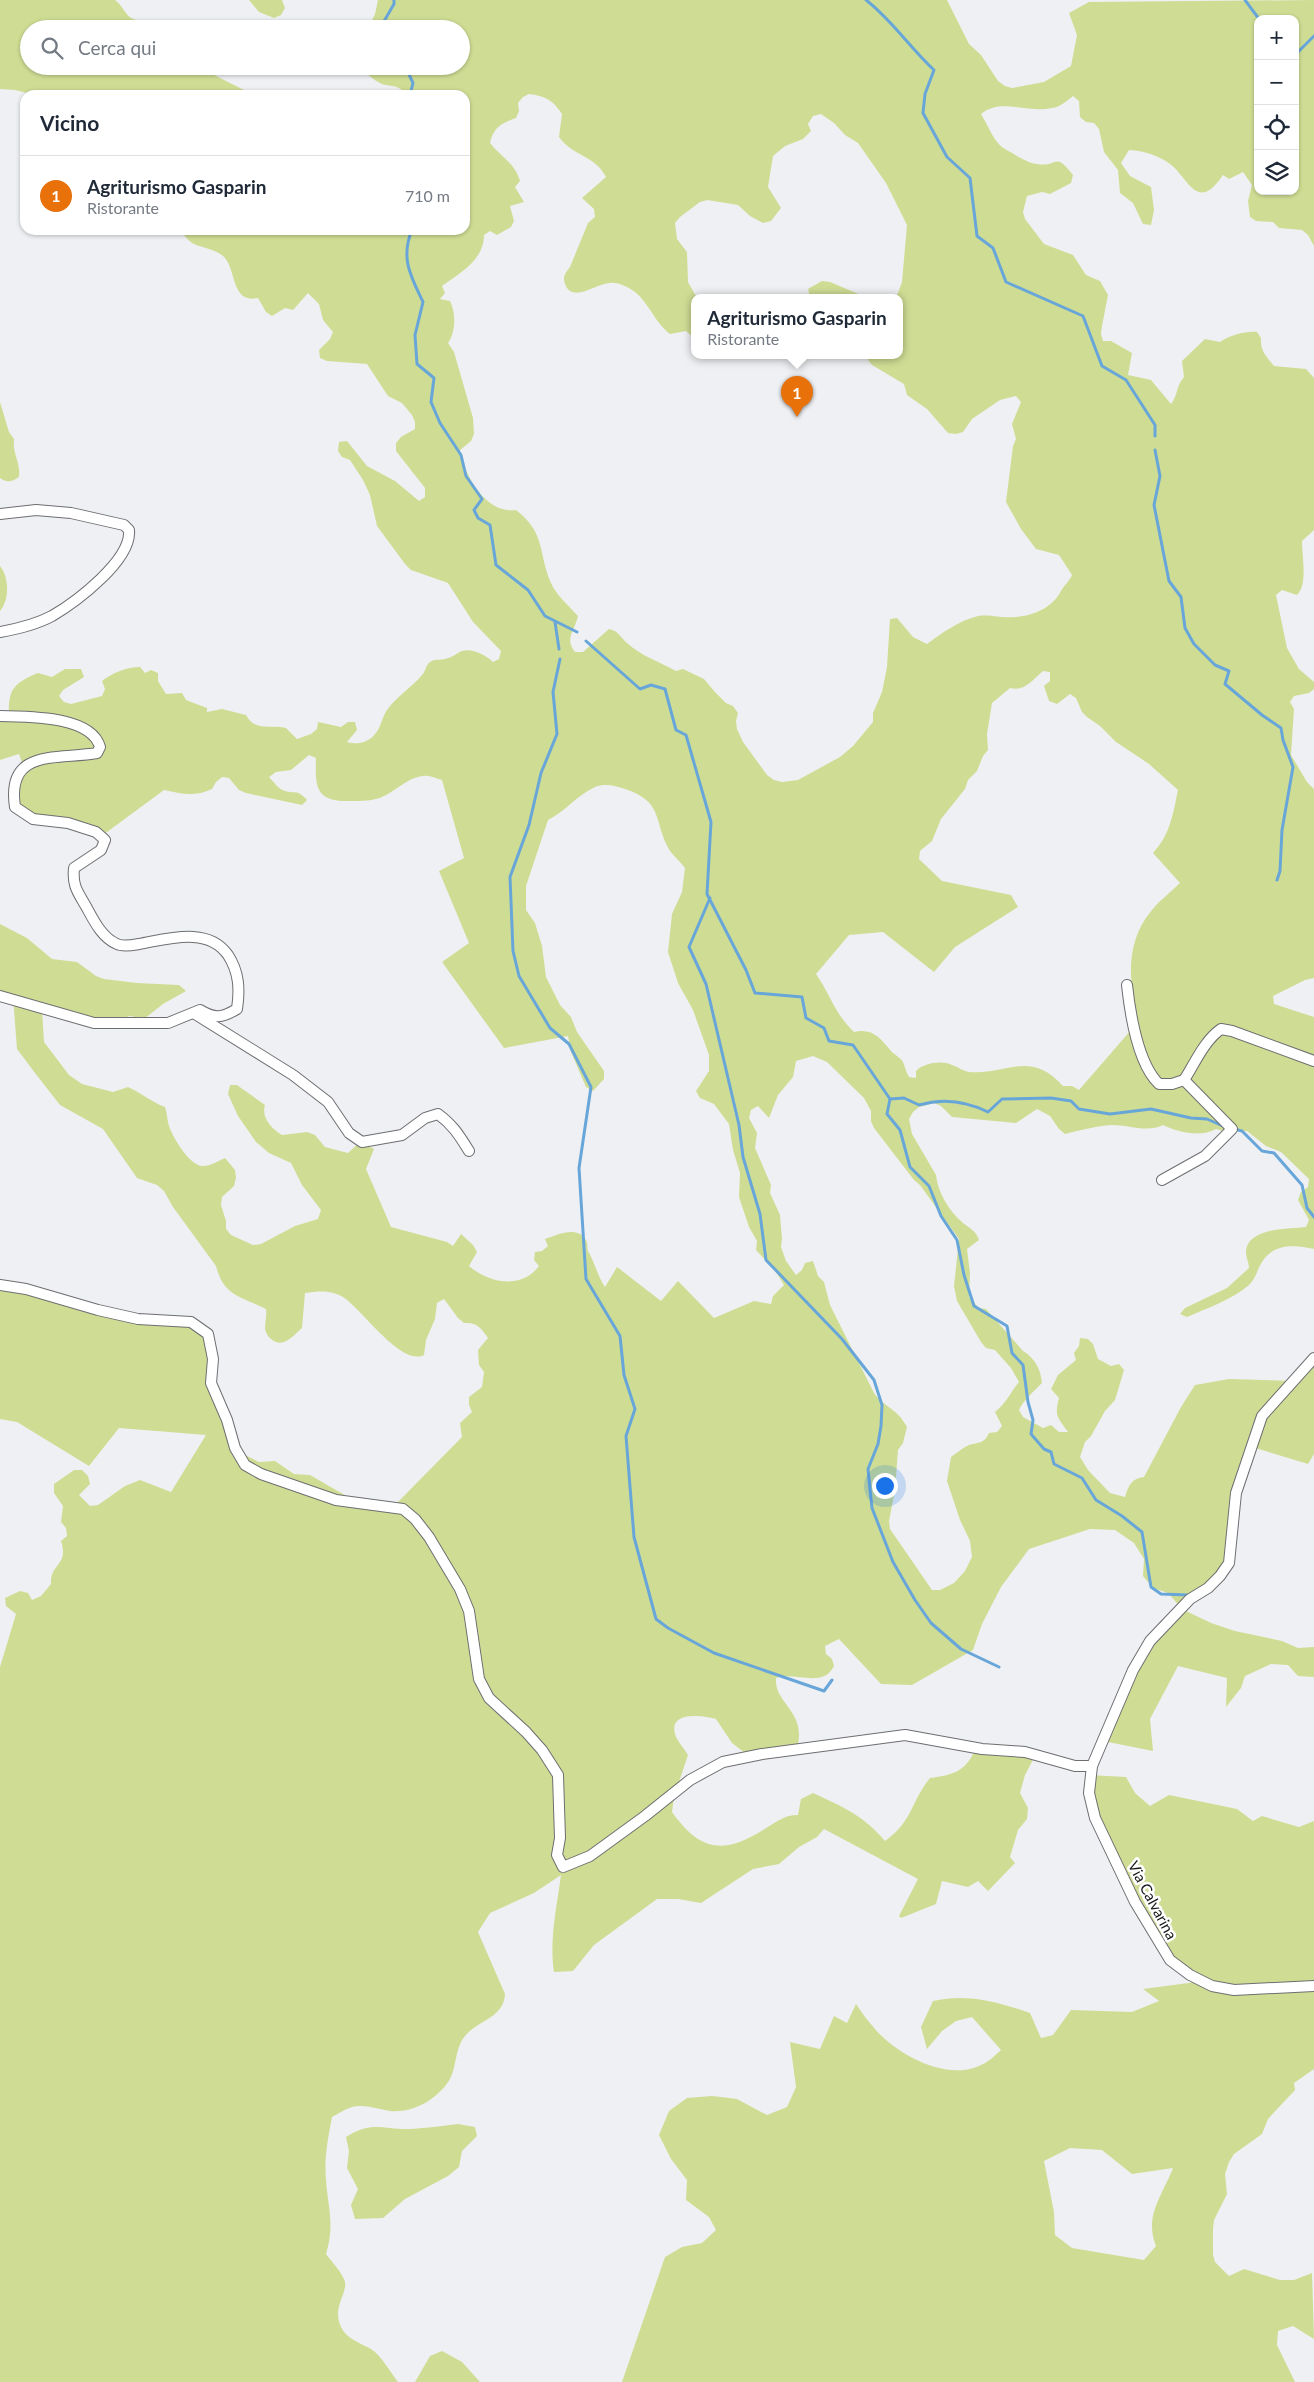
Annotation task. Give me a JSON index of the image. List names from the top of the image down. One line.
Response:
{"streets":{"street":["Via Calvarina"]},"page":{"map_buttons":["+","−"],"search":"Cerca qui","heading":"Vicino","list":[{"mark":"1","name":"Agriturismo Gasparin","note":"Ristorante","value":"710 m"}],"popup":["Agriturismo Gasparin","Ristorante"],"pins":"1"}}
